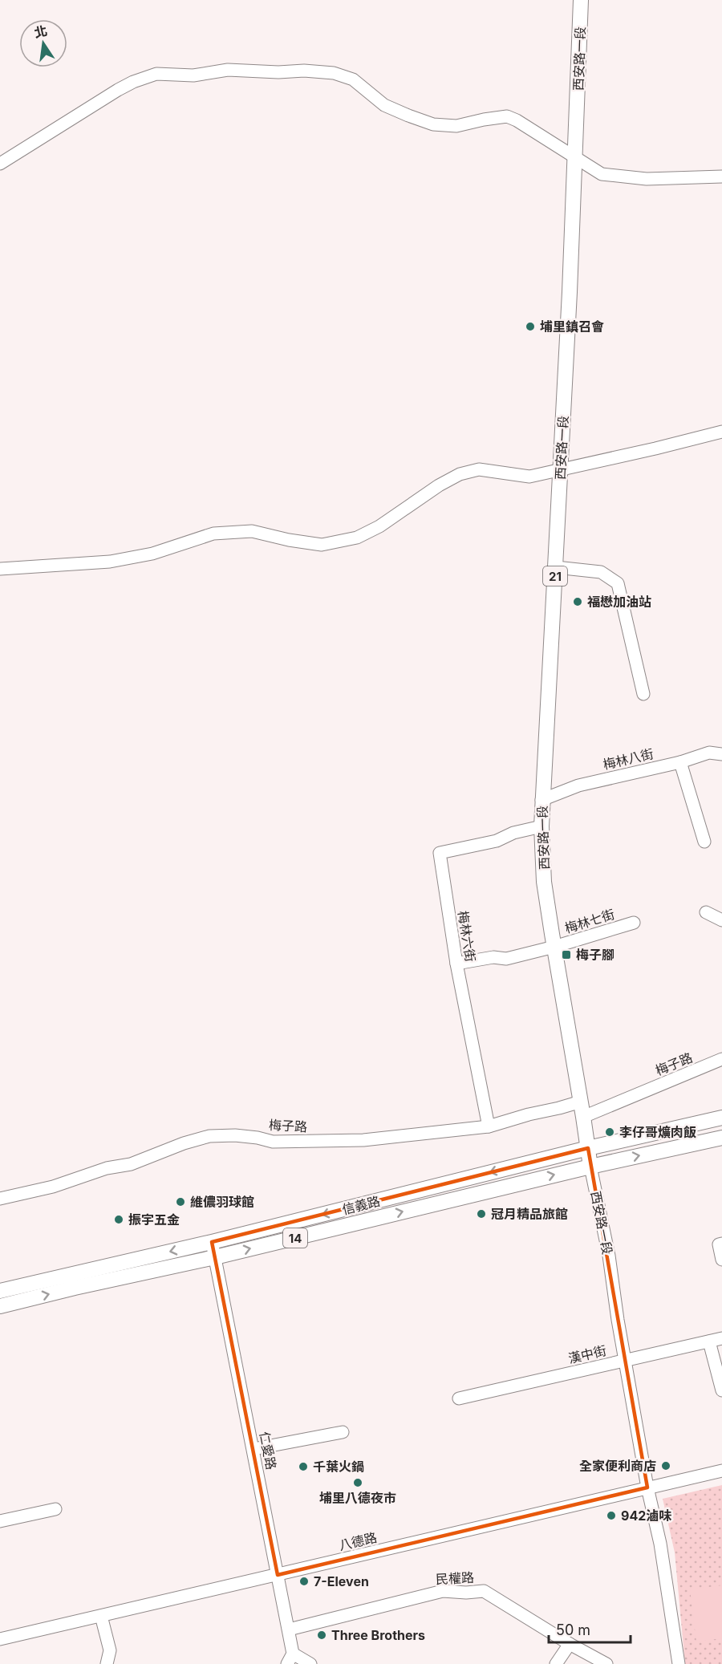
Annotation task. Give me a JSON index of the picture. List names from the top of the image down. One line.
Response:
{"streets":{"main road":["西安路一段","21","信義路","14"],"street":["梅林八街","梅林七街","梅林六街","梅子路","漢中街","仁愛路","八德路","民權路"]},"crossings":[["西安路一段","梅林八街"],["西安路一段","梅林七街"],["西安路一段","梅林六街"],["西安路一段","梅子路"],["西安路一段","信義路"],["西安路一段","漢中街"],["西安路一段","八德路"],["梅林七街","梅林六街"],["梅林六街","梅子路"],["信義路","仁愛路"],["仁愛路","八德路"],["仁愛路","民權路"]],"places":{"other":["埔里鎮召會","福懋加油站","李仔哥爌肉飯","維儂羽球館","冠月精品旅館","振宇五金","全家便利商店","千葉火鍋","埔里八德夜市","942滷味","7-Eleven","Three Brothers"],"transit":["梅子腳"]},"scale_bar":"50 m","north":"top"}
